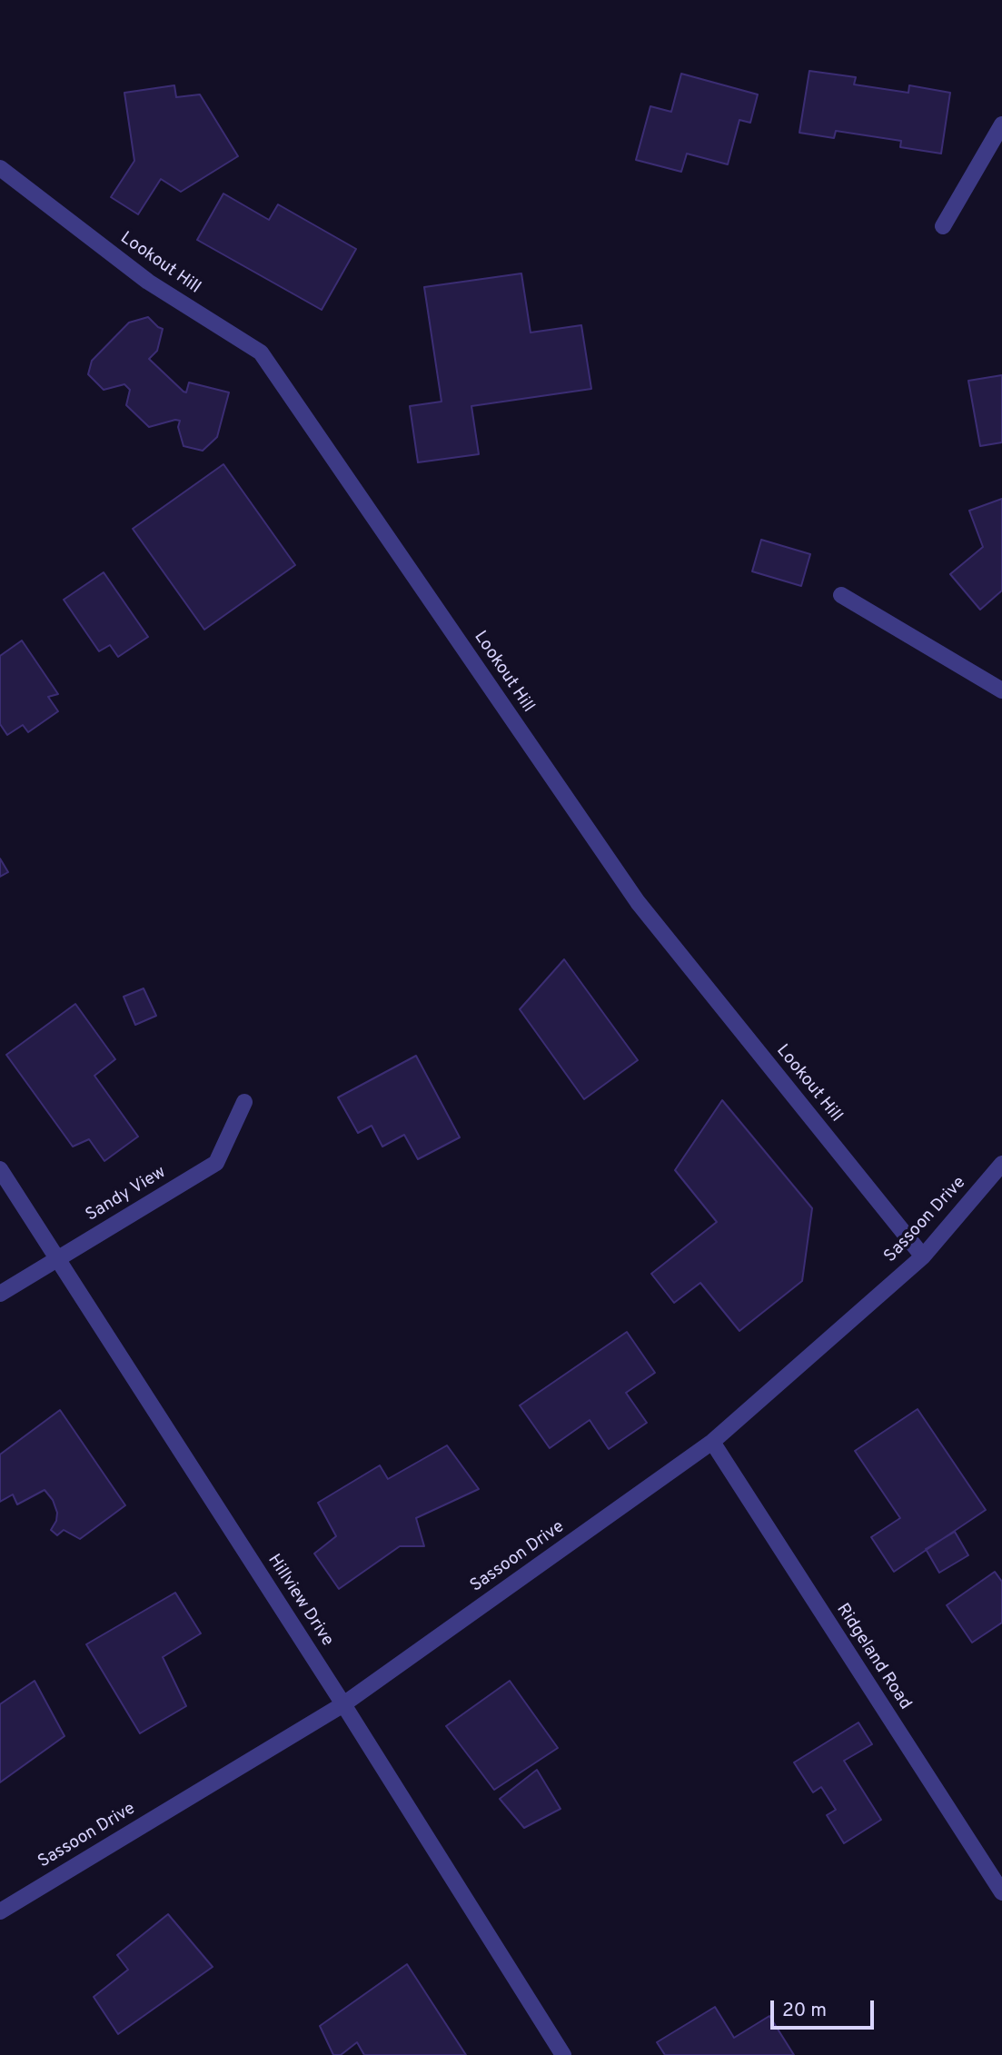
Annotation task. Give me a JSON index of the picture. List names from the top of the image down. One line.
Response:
{"streets":{"street":["Lookout Hill","Sandy View","Sassoon Drive","Hillview Drive","Ridgeland Road"]},"crossings":[["Lookout Hill","Sassoon Drive"],["Sandy View","Hillview Drive"],["Sassoon Drive","Hillview Drive"],["Sassoon Drive","Ridgeland Road"]],"scale_bar":"20 m"}
